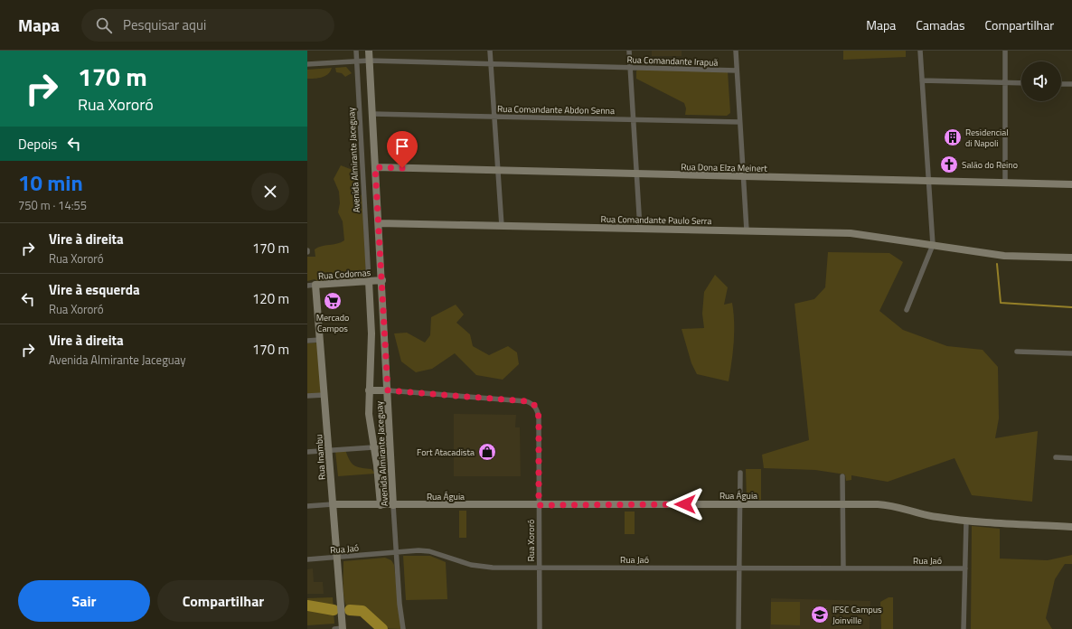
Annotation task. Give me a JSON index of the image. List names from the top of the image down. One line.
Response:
{"streets":{"street":["Rua Comandante Irapuã","Rua Comandante Abdon Senna","Avenida Almirante Jaceguay","Rua Dona Elza Meinert","Rua Comandante Paulo Serra","Rua Codornas","Rua Inambu","Rua Águia","Rua Xororó","Rua Jaó"]},"crossings":[["Rua Comandante Irapuã","Avenida Almirante Jaceguay"],["Rua Comandante Abdon Senna","Avenida Almirante Jaceguay"],["Avenida Almirante Jaceguay","Rua Dona Elza Meinert"],["Avenida Almirante Jaceguay","Rua Comandante Paulo Serra"],["Avenida Almirante Jaceguay","Rua Codornas"],["Avenida Almirante Jaceguay","Rua Águia"],["Avenida Almirante Jaceguay","Rua Xororó"],["Avenida Almirante Jaceguay","Rua Jaó"],["Rua Codornas","Rua Inambu"],["Rua Inambu","Rua Águia"],["Rua Inambu","Rua Jaó"],["Rua Águia","Rua Xororó"],["Rua Xororó","Rua Jaó"]],"places":{"building":["Residencial di Napoli"],"church":["Salão do Reino"],"supermarket":["Mercado Campos"],"shop":["Fort Atacadista"],"school or university":["IFSC Campus Joinville"]},"page":{"header":"Mapa","search":"Pesquisar aqui","nav":["Mapa","Camadas","Compartilhar"],"turn":["170 m","Rua Xororó"],"then":"Depois","heading":["10 min","750 m · 14:55"],"list":[{"name":"Vire à direita","note":"Rua Xororó","value":"170 m"},{"name":"Vire à esquerda","note":"Rua Xororó","value":"120 m"},{"name":"Vire à direita","note":"Avenida Almirante Jaceguay","value":"170 m"}],"buttons":["Sair","Compartilhar"]}}
